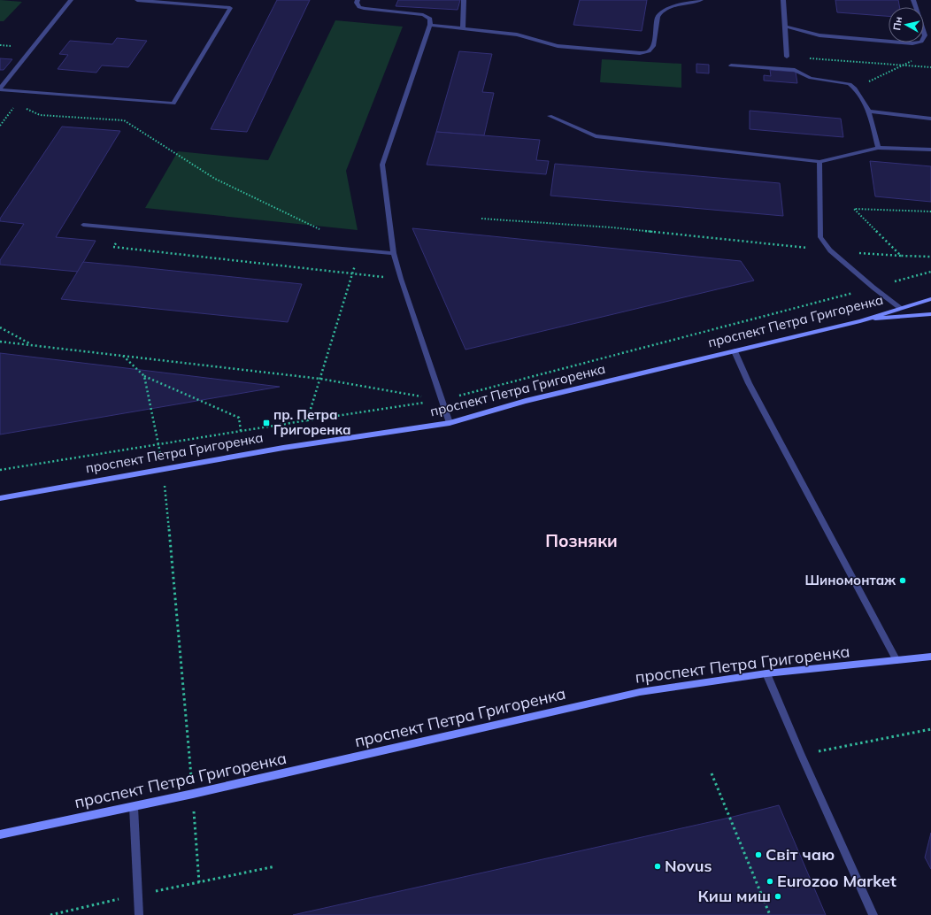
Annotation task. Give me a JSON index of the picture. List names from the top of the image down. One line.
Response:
{"streets":{"main road":["проспект Петра Григоренка"]},"districts":["Позняки"],"places":{"transit":["пр. Петра Григоренка"],"other":["Шиномонтаж","Світ чаю","Novus","Eurozoo Market","Киш миш"]},"north":"left"}
